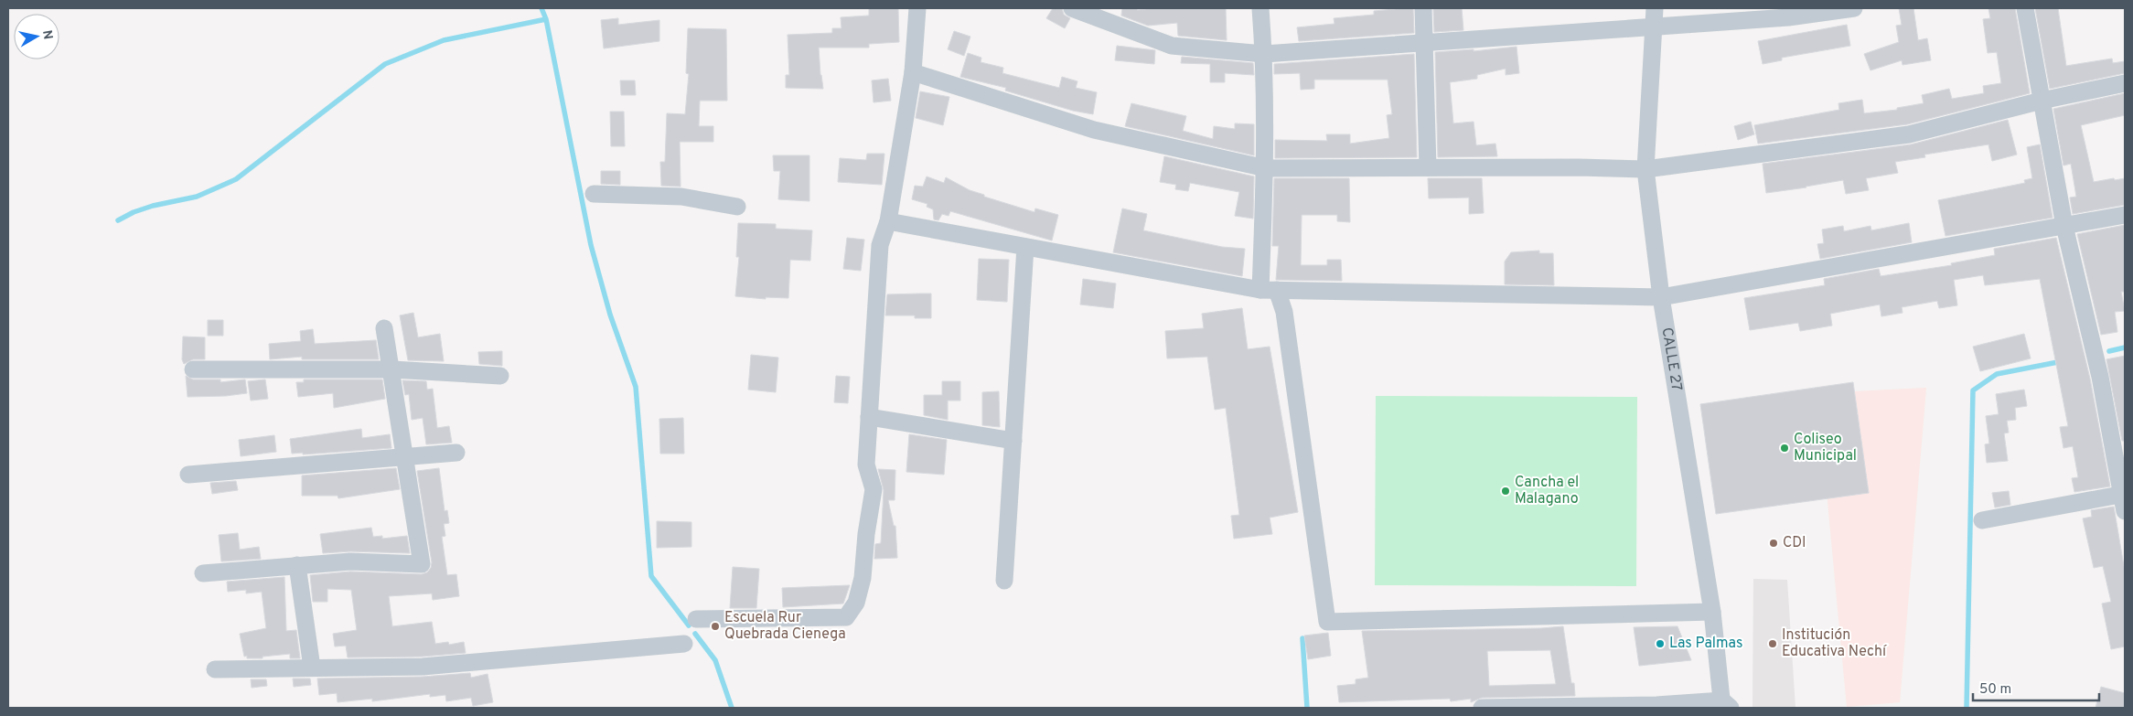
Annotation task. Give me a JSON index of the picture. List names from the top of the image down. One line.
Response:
{"streets":{"street":["CALLE 27"]},"places":["Coliseo Municipal","Cancha el Malagano","CDI","Escuela Rur Quebrada Cienega","Las Palmas","Institución Educativa Nechí"],"scale_bar":"50 m","north":"right"}
